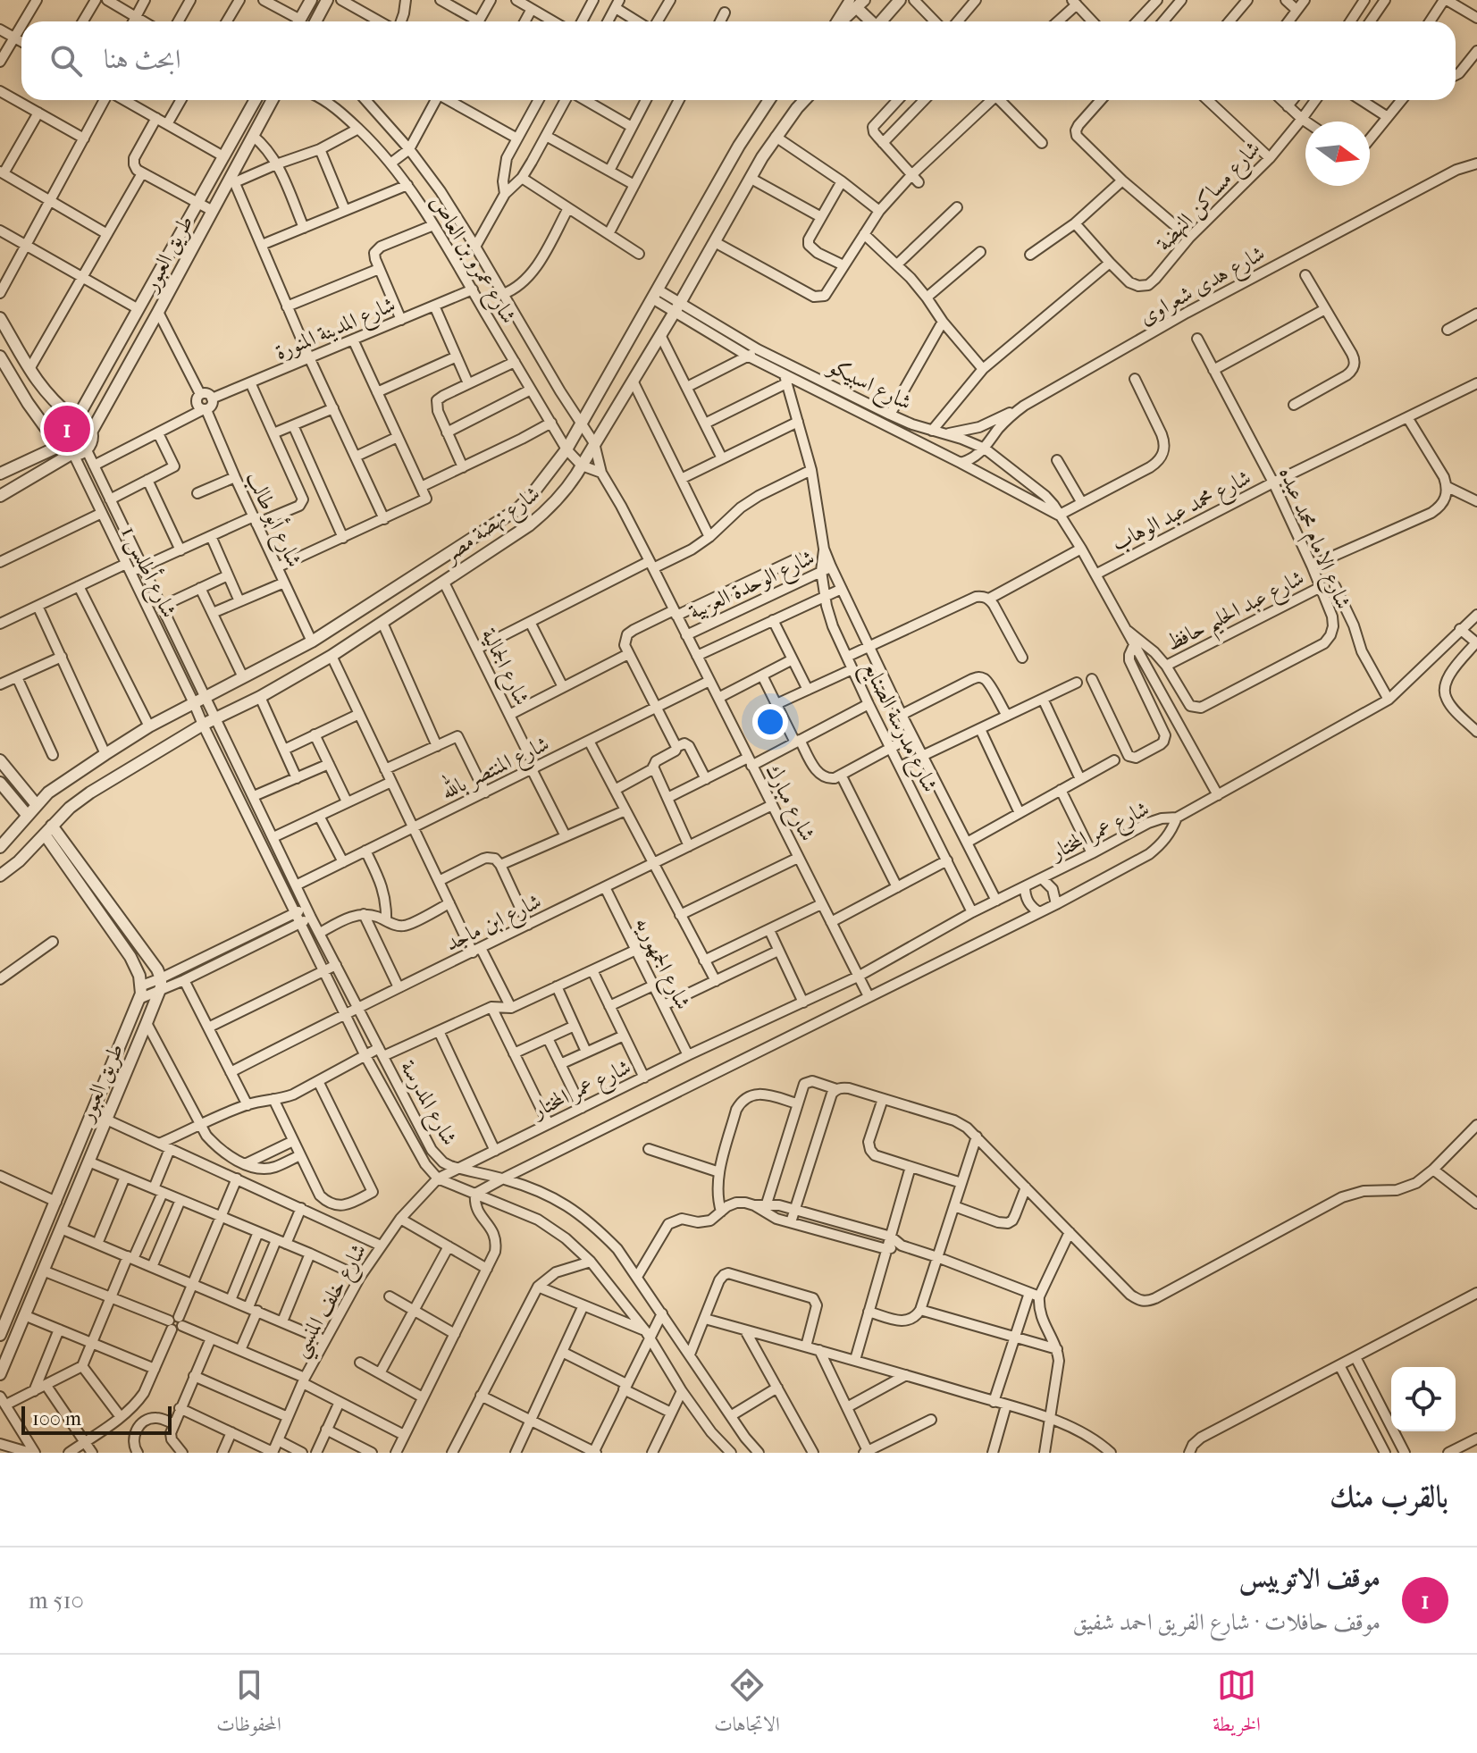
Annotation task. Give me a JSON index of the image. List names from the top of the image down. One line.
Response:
{"streets":{"street":["شارع مساكن النهضة","طريق العبور","شارع عمرو بن العاص","شارع هدى شعراوى","شارع المدينة المنورة","شارع اسبيكو","شارع محمد عبد الوهاب","شارع أبو طالب","شارع نهضة مصر","شارع الامام محمد عبده","شارع أطلس 1","شارع الوحدة العربية","شارع عبد الحليم حافظ","شارع الجمالية","شارع مدرسة الصنايع","شارع المنتصر بالله","شارع مبارك","شارع عمر المختار","شارع ابن ماجد","شارع الجمهوريه","شارع المدرسة","شارع خلف المنسي"]},"crossings":[["طريق العبور","شارع نهضة مصر"],["طريق العبور","شارع أطلس 1"],["شارع عمرو بن العاص","شارع المدينة المنورة"],["شارع عمرو بن العاص","شارع نهضة مصر"],["شارع عمرو بن العاص","شارع مبارك"],["شارع هدى شعراوى","شارع اسبيكو"],["شارع المدينة المنورة","شارع أبو طالب"],["شارع اسبيكو","شارع محمد عبد الوهاب"],["شارع اسبيكو","شارع نهضة مصر"],["شارع اسبيكو","شارع الامام محمد عبده"],["شارع اسبيكو","شارع مدرسة الصنايع"],["شارع محمد عبد الوهاب","شارع الامام محمد عبده"],["شارع أبو طالب","شارع نهضة مصر"],["شارع نهضة مصر","شارع أطلس 1"],["شارع نهضة مصر","شارع الجمالية"],["شارع نهضة مصر","شارع مبارك"],["شارع نهضة مصر","شارع المدرسة"],["شارع الامام محمد عبده","شارع عبد الحليم حافظ"],["شارع أطلس 1","شارع المدرسة"],["شارع الوحدة العربية","شارع مدرسة الصنايع"],["شارع الوحدة العربية","شارع مبارك"],["شارع الجمالية","شارع المنتصر بالله"],["شارع مدرسة الصنايع","شارع عمر المختار"],["شارع المنتصر بالله","شارع مبارك"],["شارع المنتصر بالله","شارع المدرسة"],["شارع مبارك","شارع عمر المختار"],["شارع مبارك","شارع ابن ماجد"],["شارع عمر المختار","شارع الجمهوريه"],["شارع عمر المختار","شارع المدرسة"],["شارع عمر المختار","شارع خلف المنسي"],["شارع ابن ماجد","شارع الجمهوريه"],["شارع ابن ماجد","شارع المدرسة"],["شارع المدرسة","شارع خلف المنسي"]],"scale_bar":"100 m","north":"right","page":{"search":"ابحث هنا","pins":"1","scale":"100 m","heading":"بالقرب منك","list":[{"mark":"1","name":"موقف الاتوبيس","note":"موقف حافلات · شارع الفريق احمد شفيق","value":"510 m"}],"nav":["الخريطة","الاتجاهات","المحفوظات"]}}
